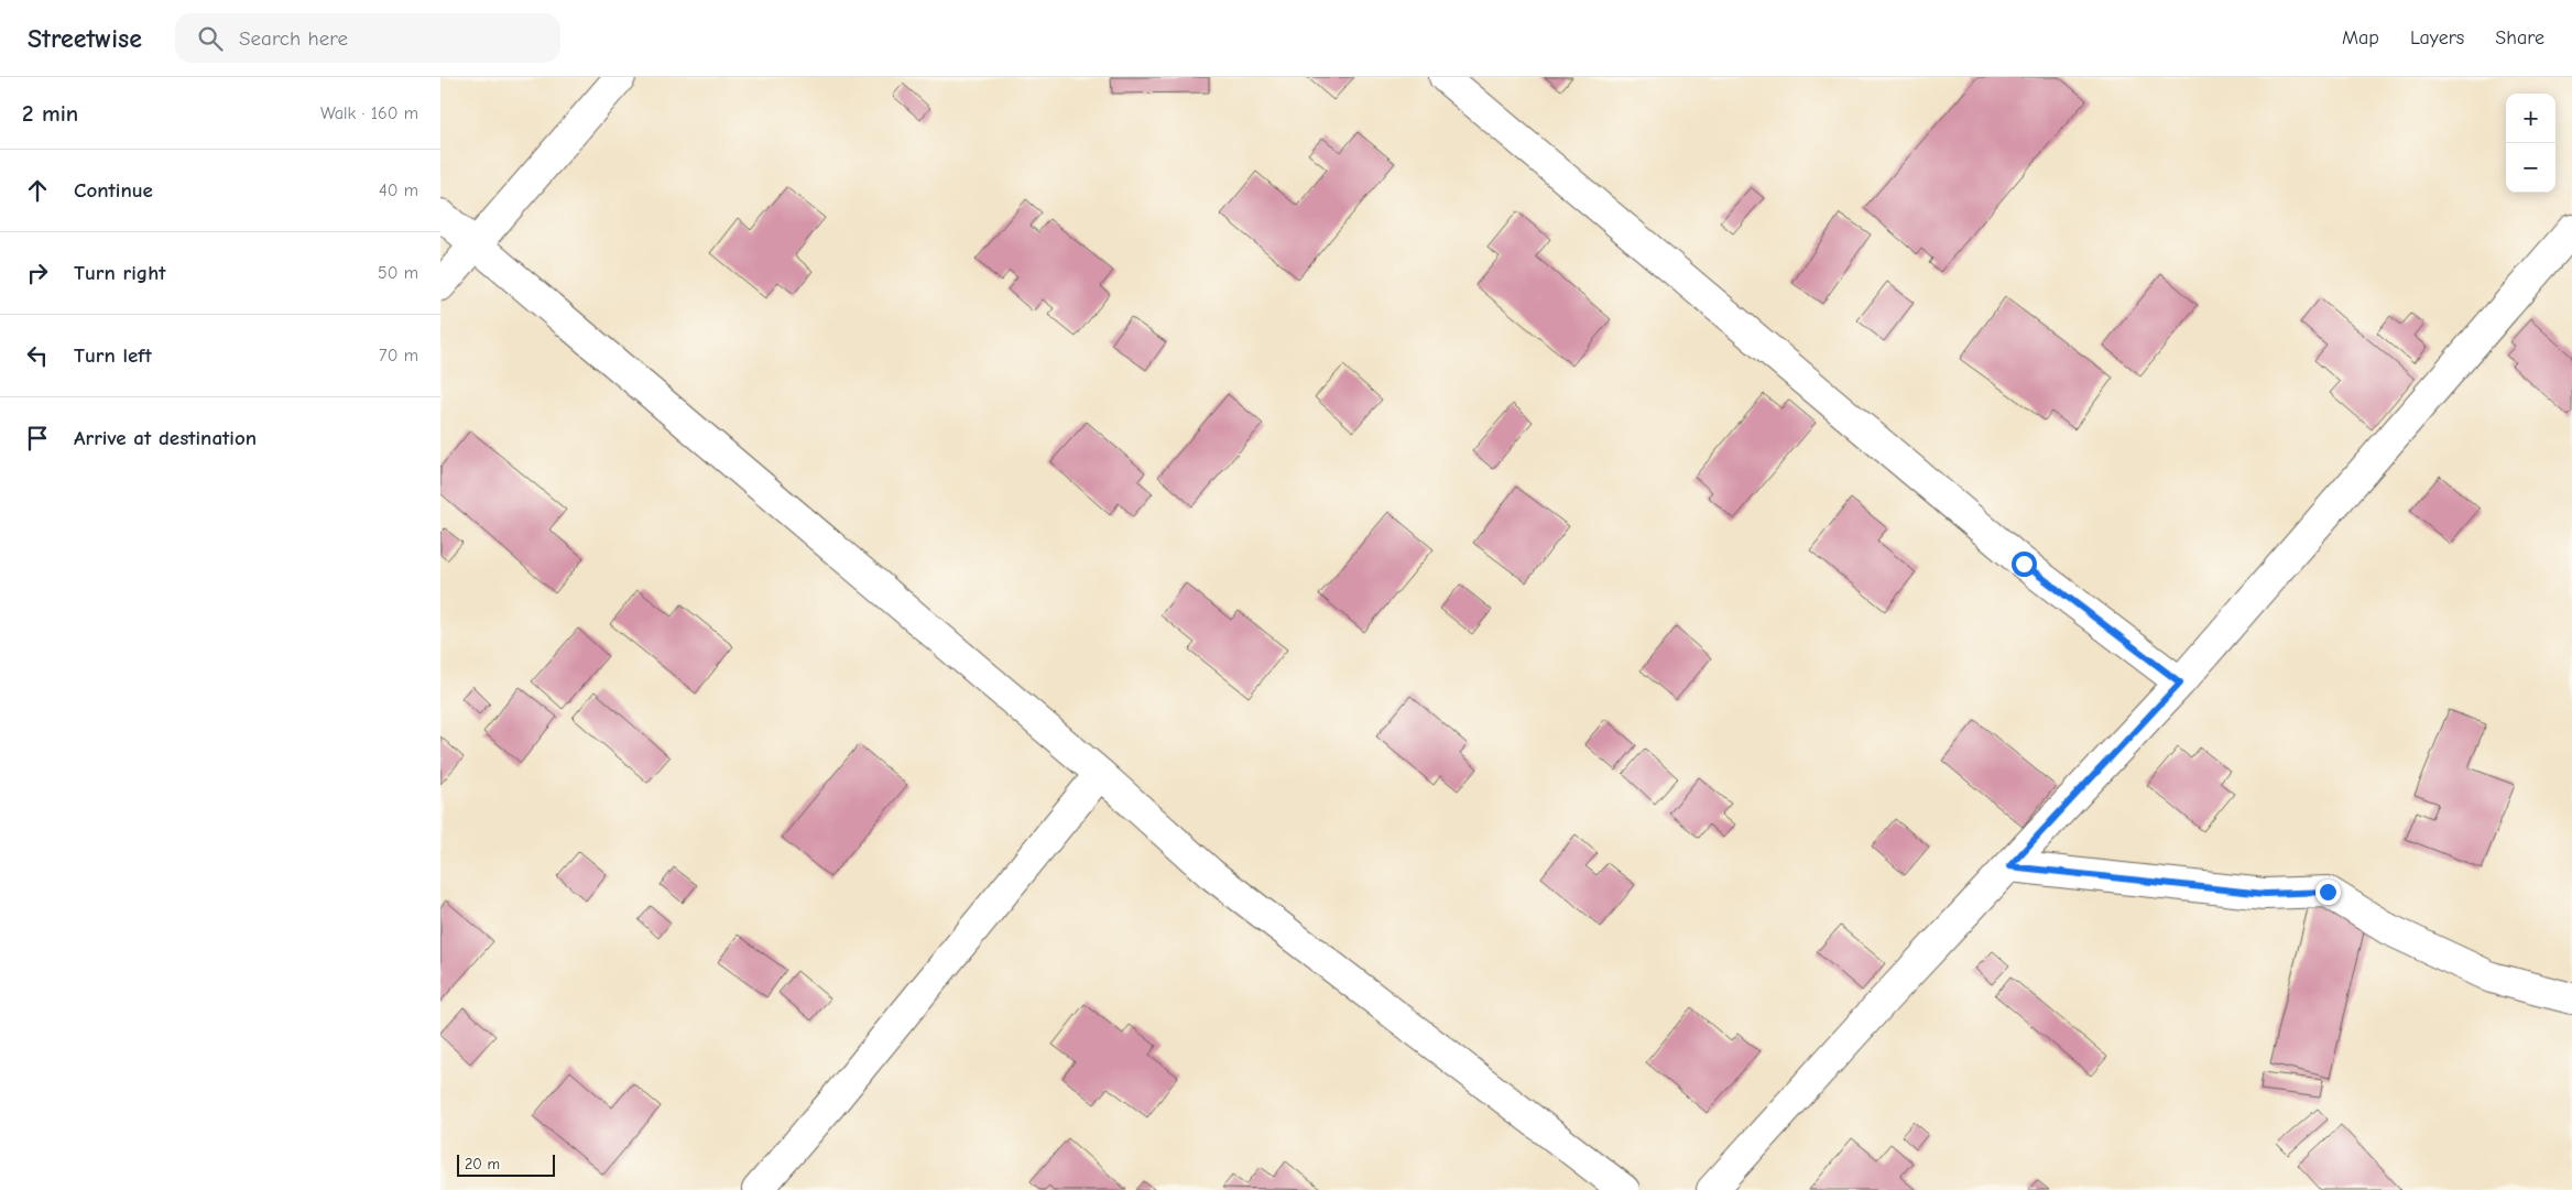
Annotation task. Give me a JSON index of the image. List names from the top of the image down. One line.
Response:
{"scale_bar":"20 m","page":{"header":"Streetwise","search":"Search here","nav":["Map","Layers","Share"],"heading":["2 min","Walk · 160 m"],"map_buttons":["+","−"],"list":[["Continue","40 m"],["Turn right","50 m"],["Turn left","70 m"],"Arrive at destination"],"scale":"20 m"}}
